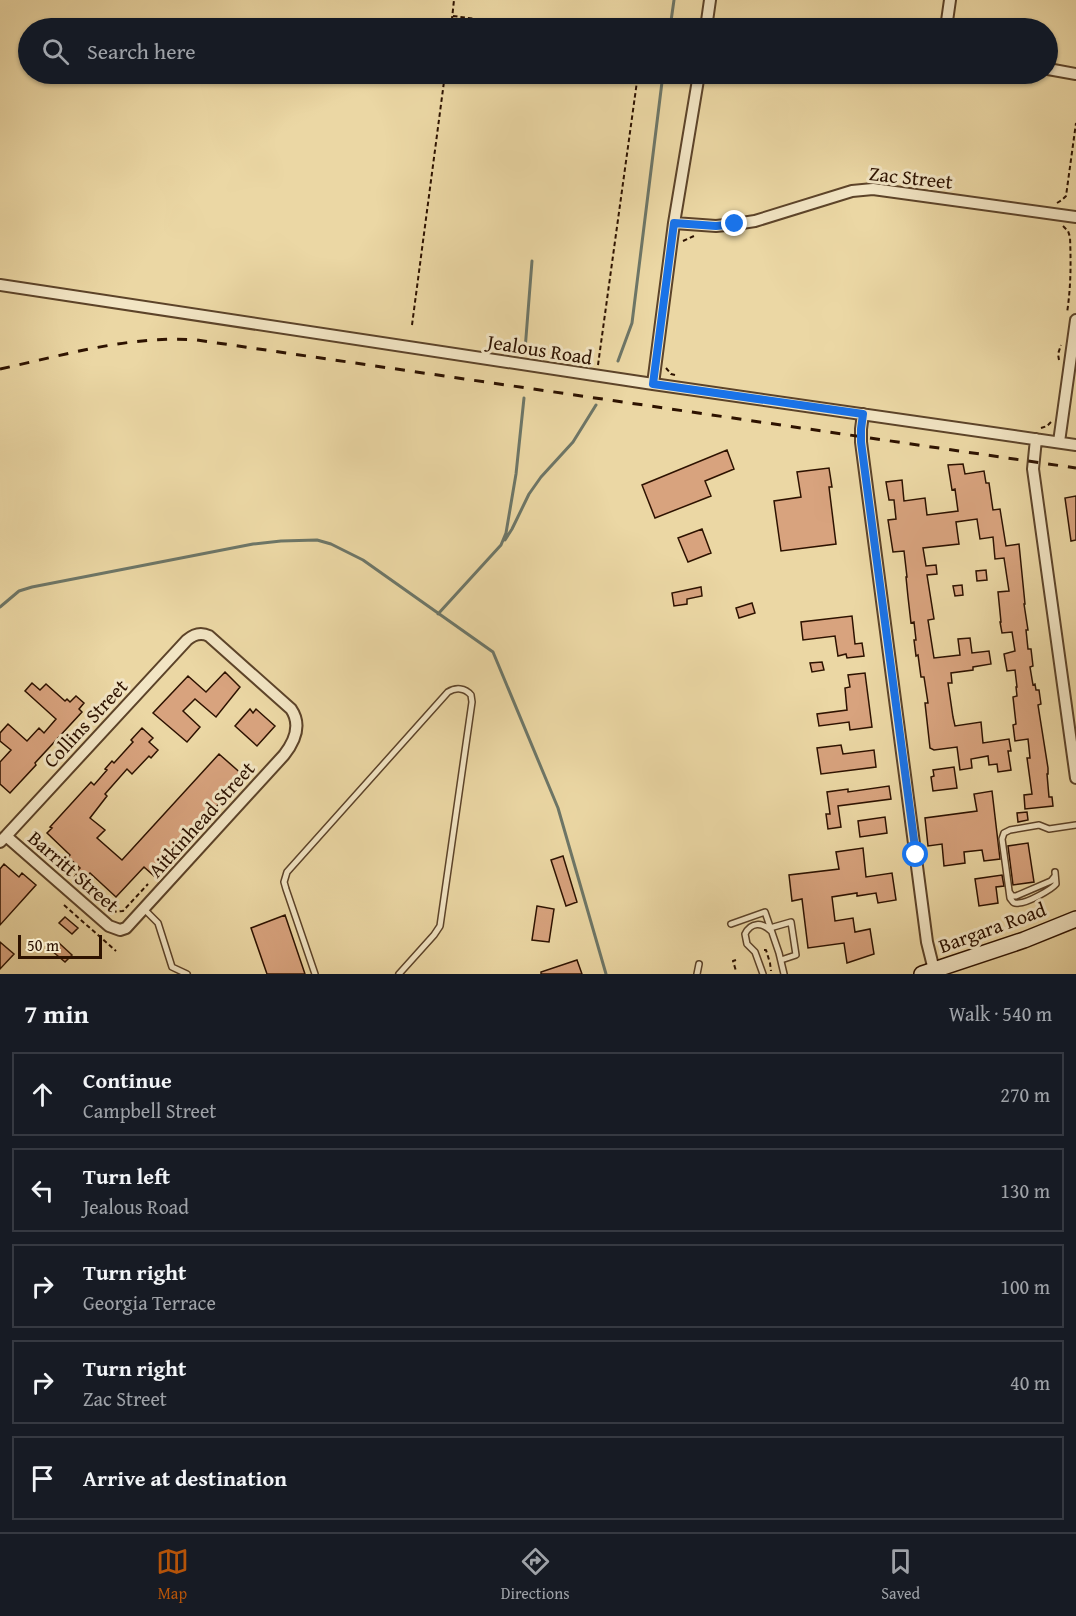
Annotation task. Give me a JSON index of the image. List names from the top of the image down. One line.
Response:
{"streets":{"main road":["Bargara Road"],"street":["Zac Street","Jealous Road","Collins Street","Aitkinhead Street","Barritt Street"]},"crossings":[["Collins Street","Aitkinhead Street"],["Collins Street","Barritt Street"],["Aitkinhead Street","Barritt Street"]],"scale_bar":"50 m","page":{"search":"Search here","scale":"50 m","heading":["7 min","Walk · 540 m"],"list":[["Continue","Campbell Street","270 m"],["Turn left","Jealous Road","130 m"],["Turn right","Georgia Terrace","100 m"],["Turn right","Zac Street","40 m"],"Arrive at destination"],"nav":["Map","Directions","Saved"]}}
